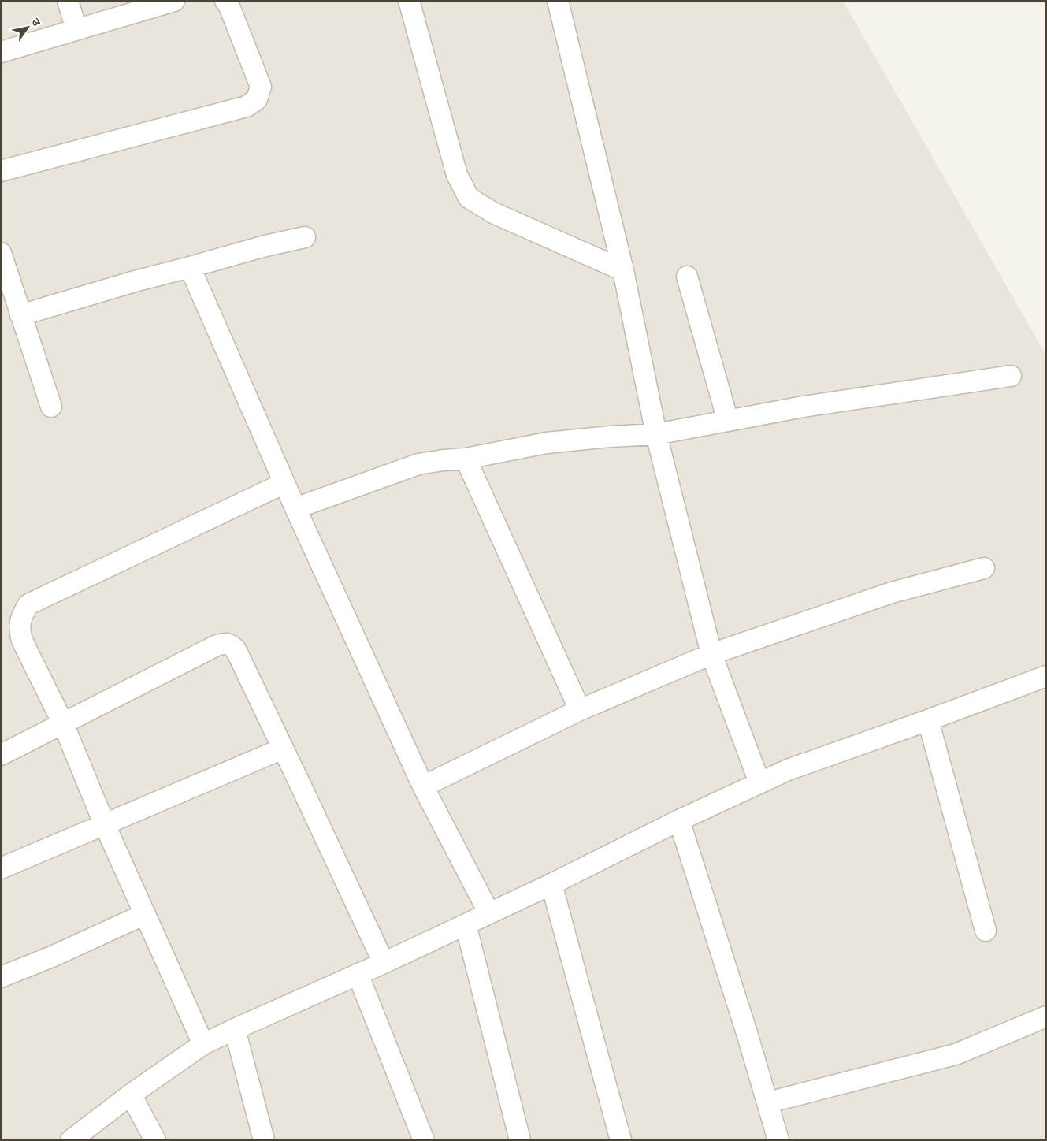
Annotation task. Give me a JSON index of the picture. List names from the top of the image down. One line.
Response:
{"north":"top right"}
